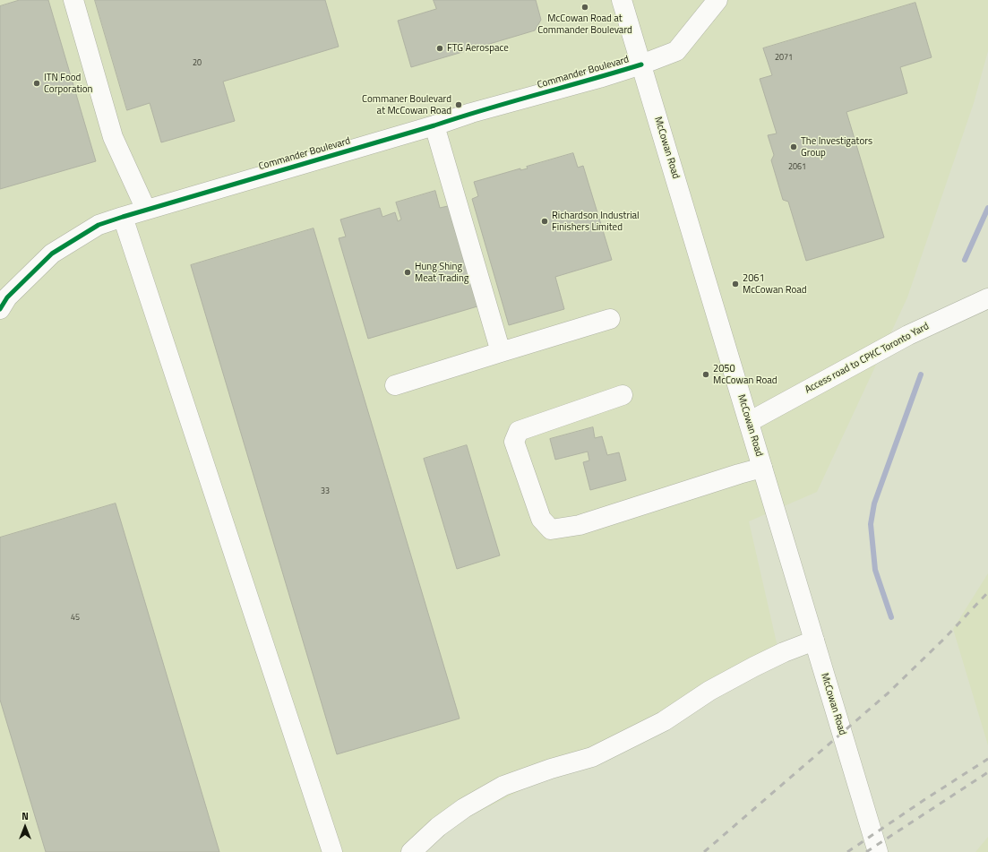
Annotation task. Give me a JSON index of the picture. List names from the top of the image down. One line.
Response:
{"streets":{"main road":["Commander Boulevard","McCowan Road","Access road to CPKC Toronto Yard"]},"crossings":[["Commander Boulevard","McCowan Road"],["McCowan Road","Access road to CPKC Toronto Yard"]],"places":["McCowan Road at Commander Boulevard","FTG Aerospace","ITN Food Corporation","Commaner Boulevard at McCowan Road","The Investigators Group","Richardson Industrial Finishers Limited","Hung Shing Meat Trading","2061 McCowan Road","2050 McCowan Road"],"house_numbers":["2071","20","2061","33","45"],"north":"top"}
